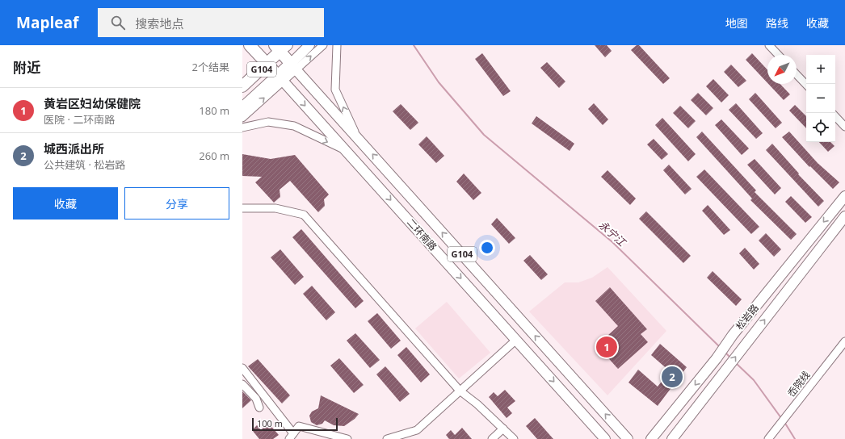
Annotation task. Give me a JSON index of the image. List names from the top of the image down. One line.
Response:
{"streets":{"highway":["G104","二环南路"],"main road":["松岩路"],"street":["岙院线"]},"crossings":[["G104","二环南路"]],"water":["永宁江"],"scale_bar":"100 m","north":"bottom left","page":{"header":"Mapleaf","search":"搜索地点","nav":["地图","路线","收藏"],"heading":["附近","2个结果"],"map_buttons":["+","−"],"list":[{"mark":"1","name":"黄岩区妇幼保健院","note":"医院 · 二环南路","value":"180 m"},{"mark":"2","name":"城西派出所","note":"公共建筑 · 松岩路","value":"260 m"}],"buttons":["收藏","分享"],"pins":["1","2"],"scale":"100 m"}}
